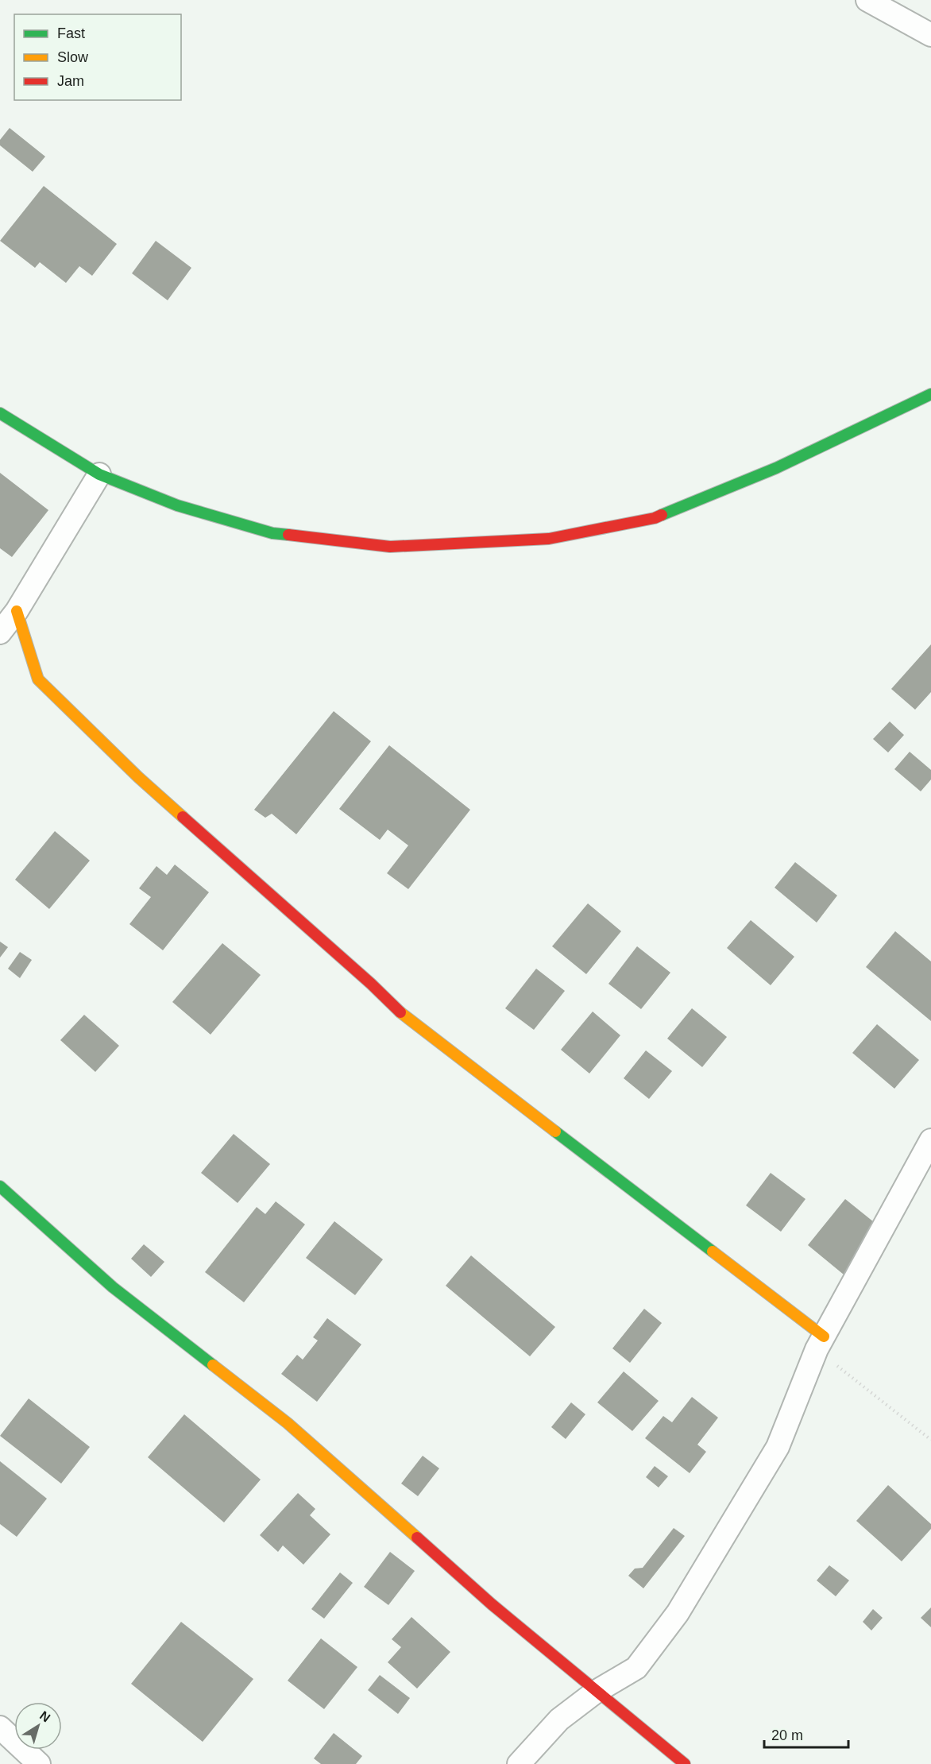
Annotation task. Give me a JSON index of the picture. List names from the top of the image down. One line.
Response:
{"legend":["Fast","Slow","Jam"],"scale_bar":"20 m","north":"top right"}
